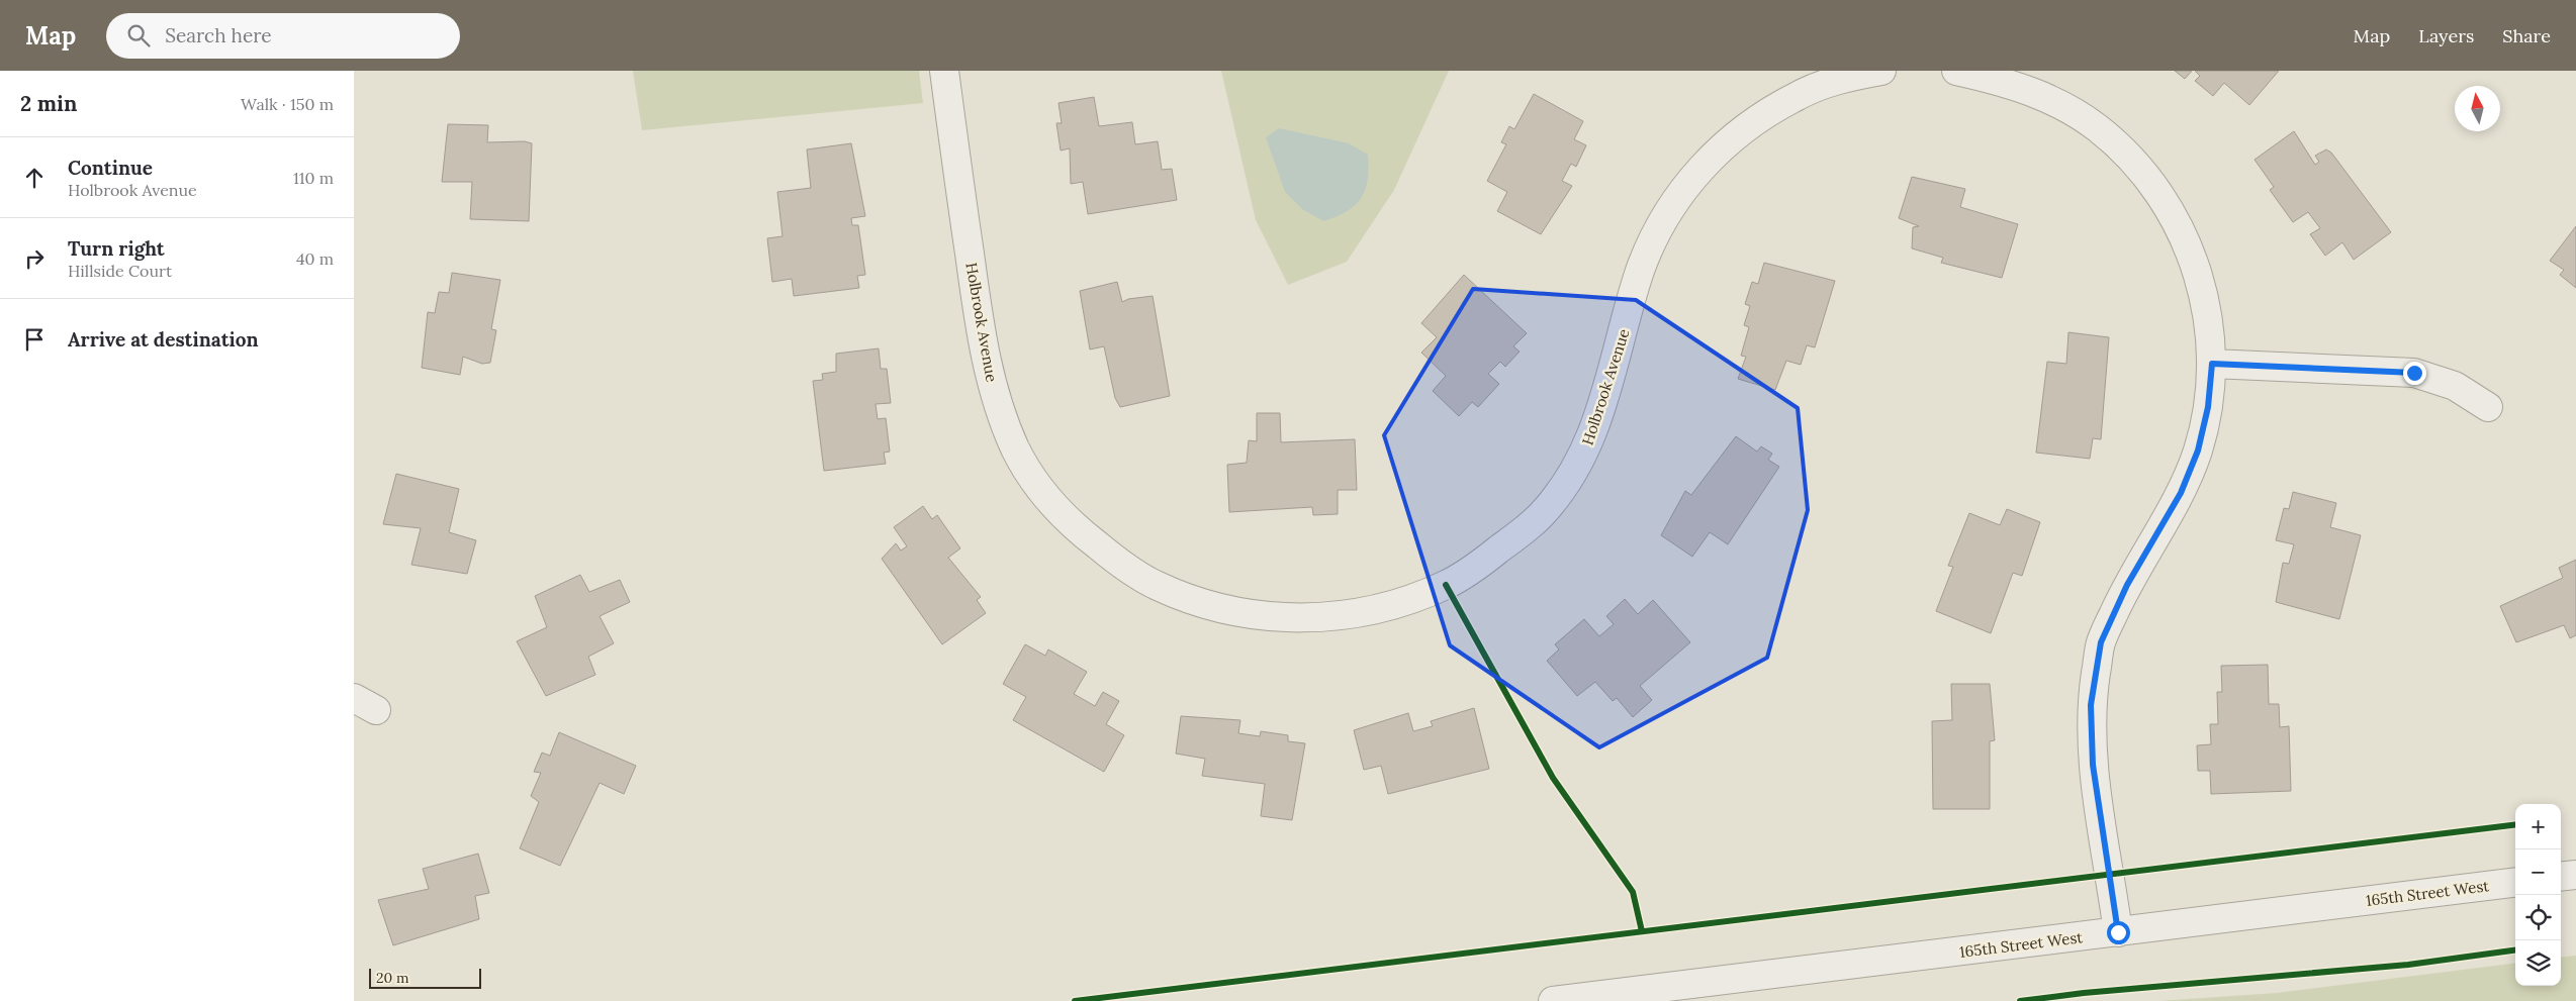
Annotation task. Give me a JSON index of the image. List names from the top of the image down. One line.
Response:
{"streets":{"street":["Holbrook Avenue","165th Street West"]},"scale_bar":"20 m","north":"top","page":{"header":"Map","search":"Search here","nav":["Map","Layers","Share"],"heading":["2 min","Walk · 150 m"],"list":[["Continue","Holbrook Avenue","110 m"],["Turn right","Hillside Court","40 m"],"Arrive at destination"],"map_buttons":["+","−"],"scale":"20 m"}}
